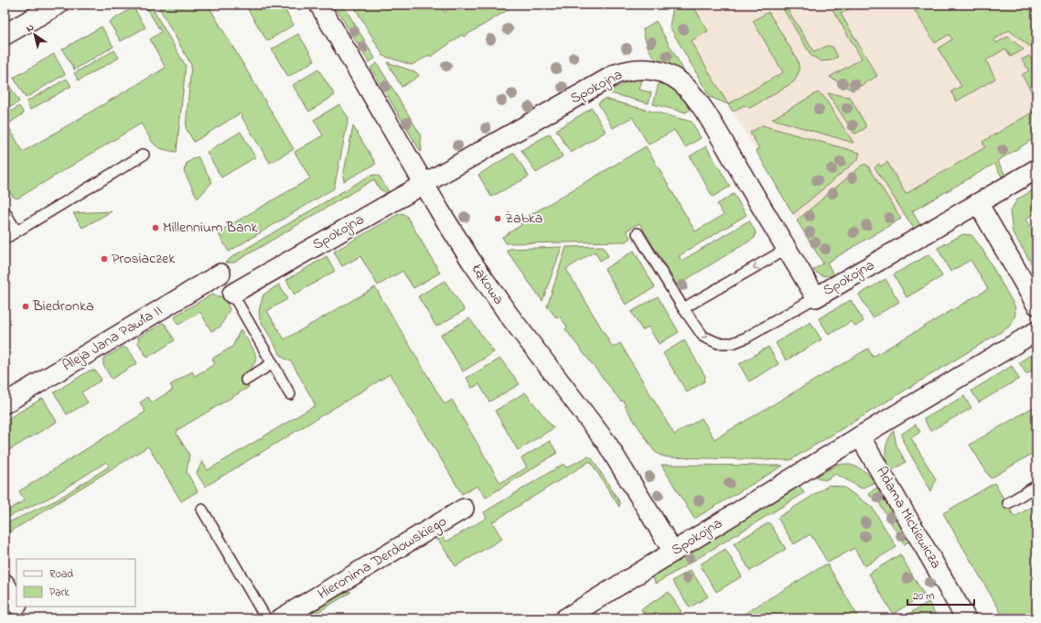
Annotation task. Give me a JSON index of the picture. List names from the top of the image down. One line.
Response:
{"streets":{"street":["Spokojna","Łąkowa","Aleja Jana Pawła II","Adama Mickiewicza","Hieronima Derdowskiego"]},"crossings":[["Spokojna","Łąkowa"],["Spokojna","Adama Mickiewicza"]],"places":["Żabka","Millennium Bank","Prosiaczek","Biedronka"],"legend":["Road","Park"],"scale_bar":"20 m","north":"top left"}
